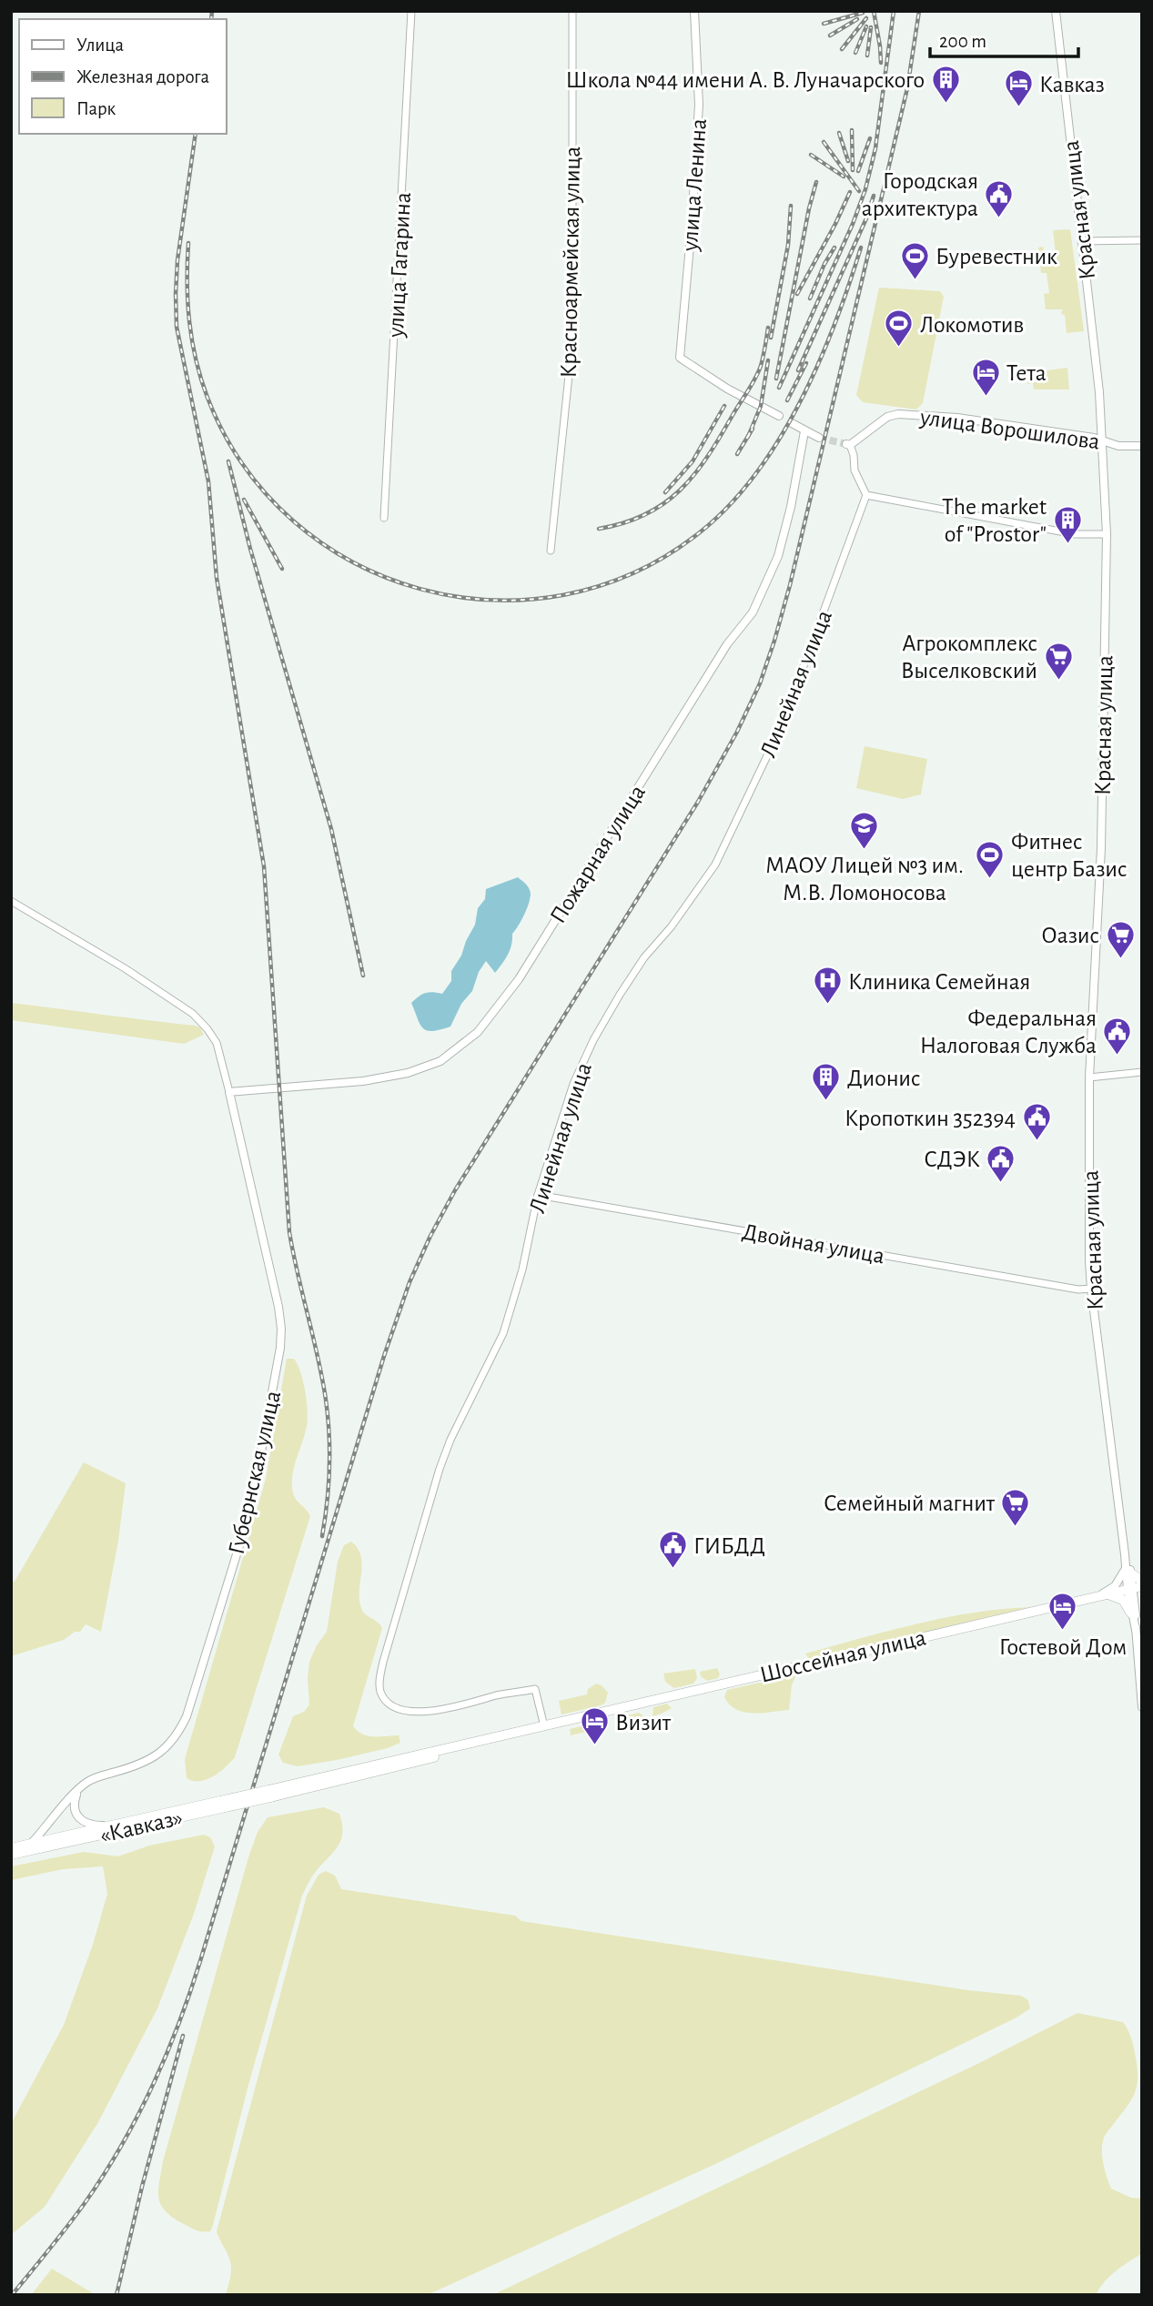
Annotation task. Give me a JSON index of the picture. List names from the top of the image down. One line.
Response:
{"streets":{"highway":["Шоссейная улица","«Кавказ»"],"main road":["улица Ленина","Красная улица","улица Ворошилова","Пожарная улица","Губернская улица"],"street":["Красноармейская улица","улица Гагарина","Линейная улица","Двойная улица"]},"crossings":[["Красная улица","улица Ворошилова"],["Красная улица","Двойная улица"],["Красная улица","Шоссейная улица"],["Линейная улица","Двойная улица"],["Линейная улица","Шоссейная улица"],["Пожарная улица","Губернская улица"],["Шоссейная улица","«Кавказ»"]],"places":{"building":["Школа №44 имени А. В. Луначарского","The market of \"Prostor\"","Дионис"],"hotel":["Кавказ","Тета","Гостевой Дом","Визит"],"public building":["Городская архитектура","Федеральная Налоговая Служба","Кропоткин 352394","СДЭК","ГИБДД"],"sports":["Буревестник","Локомотив","Фитнес центр Базис"],"supermarket":["Агрокомплекс Выселковский","Оазис","Семейный магнит"],"school or university":["МАОУ Лицей №3 им. М.В. Ломоносова"],"hospital":["Клиника Семейная"]},"legend":["Улица","Железная дорога","Парк"],"scale_bar":"200 m"}
